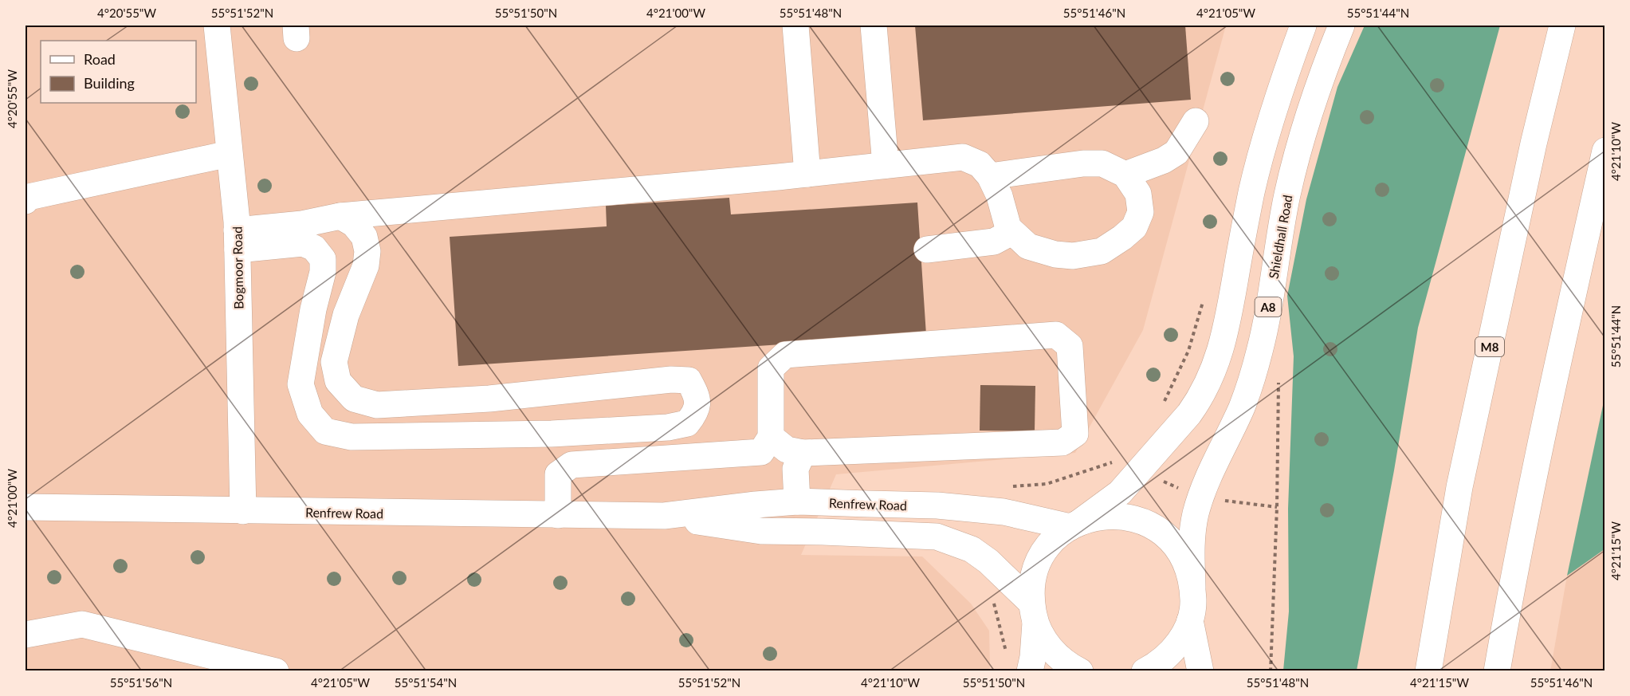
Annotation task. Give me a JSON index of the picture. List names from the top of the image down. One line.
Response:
{"streets":{"main road":["Shieldhall Road","Bogmoor Road","A8","M8","Renfrew Road"]},"crossings":[["Bogmoor Road","Renfrew Road"]],"legend":["Road","Building"],"coordinates":["4°20'55\"W","55°51'52\"N","55°51'50\"N","4°21'00\"W","55°51'48\"N","55°51'46\"N","4°21'05\"W","55°51'44\"N","4°21'10\"W","4°21'15\"W","55°51'56\"N","55°51'54\"N"]}
